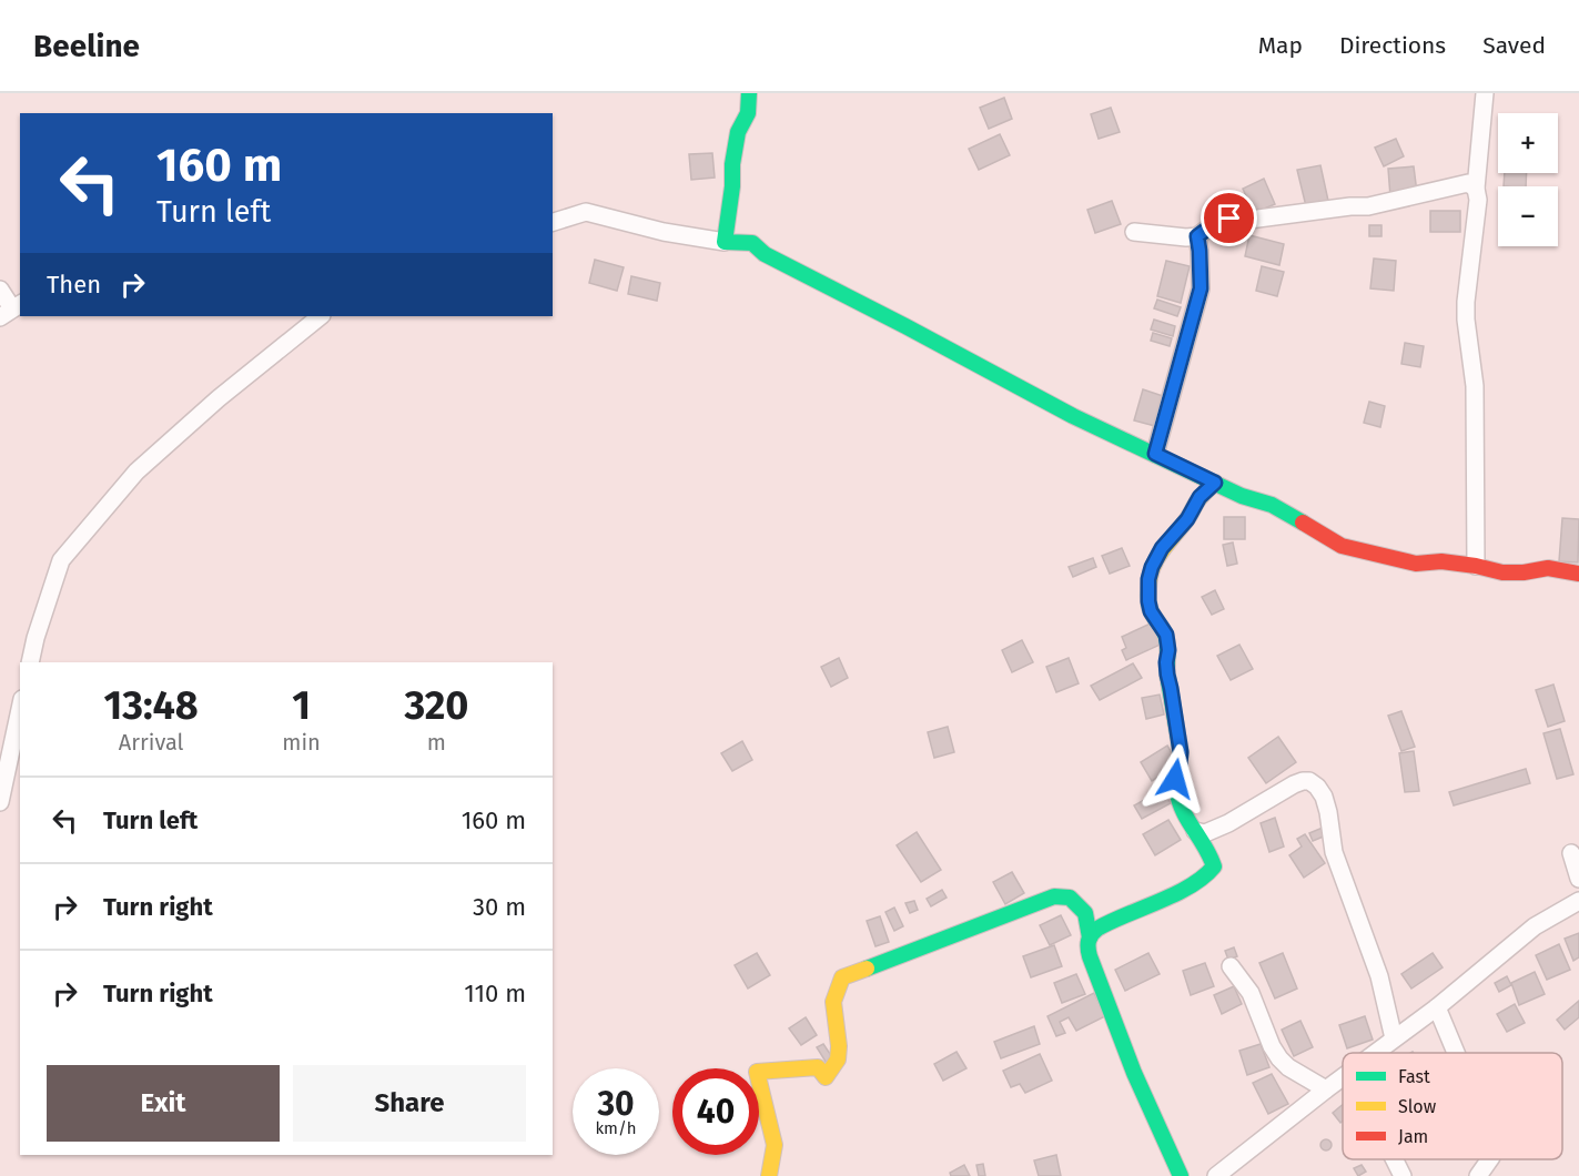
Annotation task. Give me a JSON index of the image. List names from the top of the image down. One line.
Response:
{"legend":["Fast","Slow","Jam"],"page":{"header":"Beeline","nav":["Map","Directions","Saved"],"map_buttons":["+","−"],"turn":["160 m","Turn left"],"then":"Then","eta":["13:48","Arrival","1","min","320","m"],"list":[{"name":"Turn left","value":"160 m"},{"name":"Turn right","value":"30 m"},{"name":"Turn right","value":"110 m"}],"buttons":["Exit","Share"],"speed":"30 km/h","limit":"40"}}
